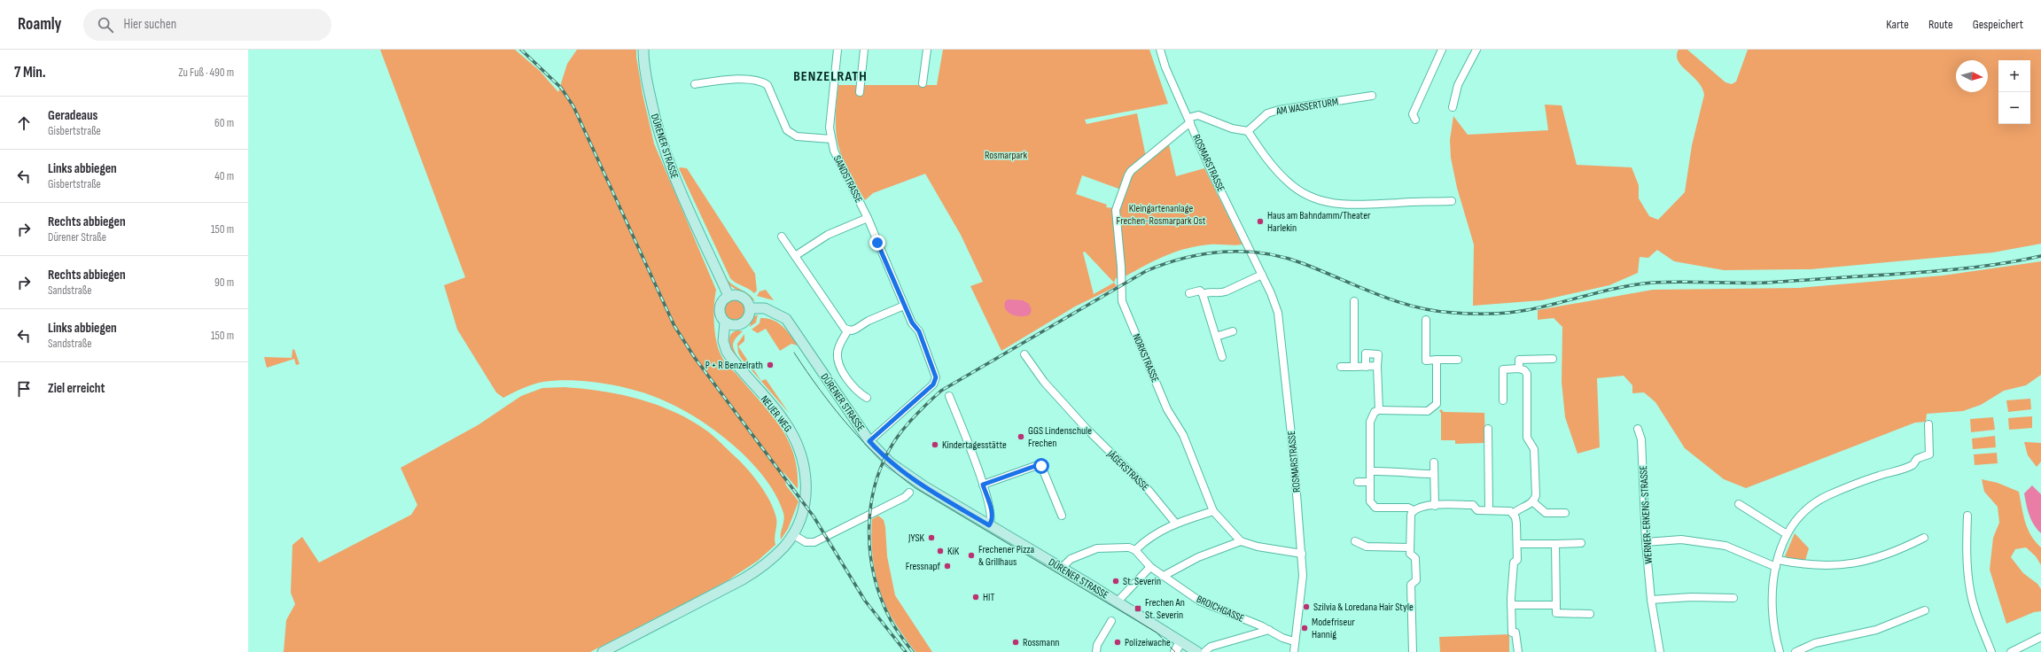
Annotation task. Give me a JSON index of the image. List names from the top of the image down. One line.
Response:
{"streets":{"main road":["DÜRENER STRASSE","NEUER WEG"],"street":["AM WASSERTURM","ROSMARSTRASSE","SANDSTRASSE","NORKSTRASSE","JÄGERSTRASSE","WERNER-ERKENS-STRASSE","BROICHGASSE"]},"crossings":[["DÜRENER STRASSE","SANDSTRASSE"],["DÜRENER STRASSE","NEUER WEG"],["ROSMARSTRASSE","NORKSTRASSE"],["ROSMARSTRASSE","BROICHGASSE"]],"districts":["BENZELRATH"],"parks":["Rosmarpark","Kleingartenanlage Frechen-Rosmarpark Ost"],"places":{"other":["Haus am Bahndamm/Theater Harlekin","P + R Benzelrath","GGS Lindenschule Frechen","Kindertagesstätte","JYSK","KiK","Frechener Pizza & Grillhaus","Fressnapf","St. Severin","HIT","Szilvia & Loredana Hair Style","Modefriseur Hannig","Rossmann","Polizeiwache"],"transit":["Frechen An St. Severin"]},"north":"right","page":{"header":"Roamly","search":"Hier suchen","nav":["Karte","Route","Gespeichert"],"heading":["7 Min.","Zu Fuß · 490 m"],"map_buttons":["+","−"],"list":[["Geradeaus","Gisbertstraße","60 m"],["Links abbiegen","Gisbertstraße","40 m"],["Rechts abbiegen","Dürener Straße","150 m"],["Rechts abbiegen","Sandstraße","90 m"],["Links abbiegen","Sandstraße","150 m"],"Ziel erreicht"]}}
